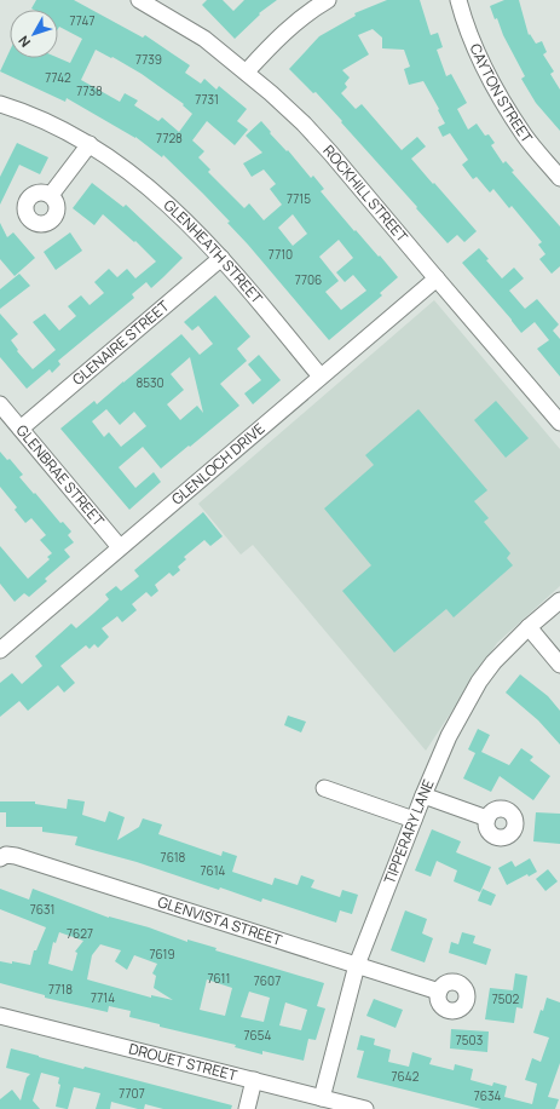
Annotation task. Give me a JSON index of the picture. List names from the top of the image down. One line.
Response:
{"streets":{"street":["CAYTON STREET","ROCKHILL STREET","GLENHEATH STREET","GLENAIRE STREET","GLENLOCH DRIVE","GLENBRAE STREET","TIPPERARY LANE","GLENVISTA STREET","DROUET STREET"]},"crossings":[["ROCKHILL STREET","GLENLOCH DRIVE"],["GLENHEATH STREET","GLENAIRE STREET"],["GLENHEATH STREET","GLENLOCH DRIVE"],["GLENAIRE STREET","GLENBRAE STREET"],["GLENLOCH DRIVE","GLENBRAE STREET"],["TIPPERARY LANE","GLENVISTA STREET"],["TIPPERARY LANE","DROUET STREET"]],"house_numbers":["7747","7739","7742","7738","7731","7728","7715","7710","7706","8530","7618","7614","7631","7627","7619","7611","7607","7718","7714","7502","7654","7503","7642","7707","7634"],"north":"bottom left"}
